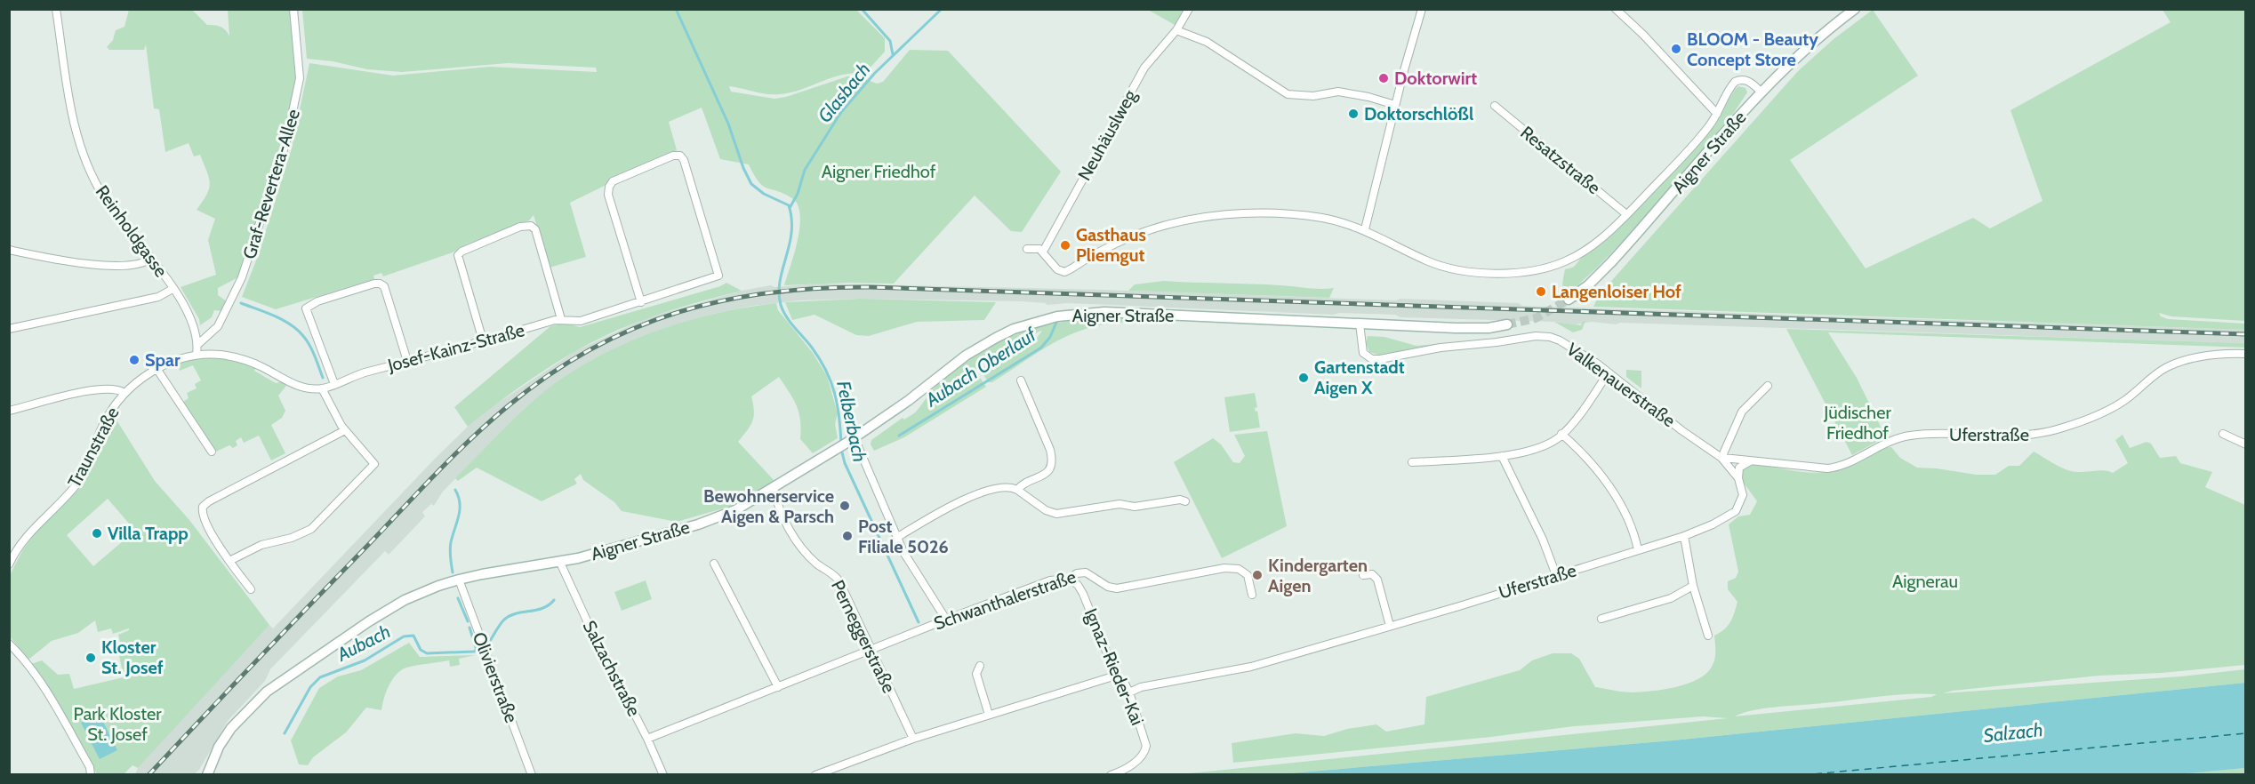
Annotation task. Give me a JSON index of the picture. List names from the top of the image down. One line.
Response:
{"streets":{"main road":["Aigner Straße"],"street":["Neuhäuslweg","Resatzstraße","Graf-Revertera-Allee","Reinholdgasse","Josef-Kainz-Straße","Valkenauerstraße","Uferstraße","Traunstraße","Schwanthalerstraße","Perneggerstraße","Ignaz-Rieder-Kai","Salzachstraße","Olivierstraße"]},"crossings":[["Aigner Straße","Valkenauerstraße"],["Aigner Straße","Perneggerstraße"],["Aigner Straße","Salzachstraße"],["Aigner Straße","Olivierstraße"],["Graf-Revertera-Allee","Reinholdgasse"],["Reinholdgasse","Josef-Kainz-Straße"],["Reinholdgasse","Traunstraße"],["Josef-Kainz-Straße","Traunstraße"],["Valkenauerstraße","Uferstraße"],["Uferstraße","Ignaz-Rieder-Kai"],["Schwanthalerstraße","Perneggerstraße"],["Schwanthalerstraße","Ignaz-Rieder-Kai"],["Schwanthalerstraße","Salzachstraße"]],"water":["Glasbach","Aubach Oberlauf","Felberbach","Aubach","Salzach"],"parks":["Aigner Friedhof","Jüdischer Friedhof","Aignerau","Park Kloster St. Josef"],"places":["BLOOM - Beauty Concept Store","Doktorwirt","Doktorschlößl","Gasthaus Pliemgut","Langenloiser Hof","Spar","Gartenstadt Aigen X","Bewohnerservice Aigen & Parsch","Villa Trapp","Post Filiale 5026","Kindergarten Aigen","Kloster St. Josef"]}
